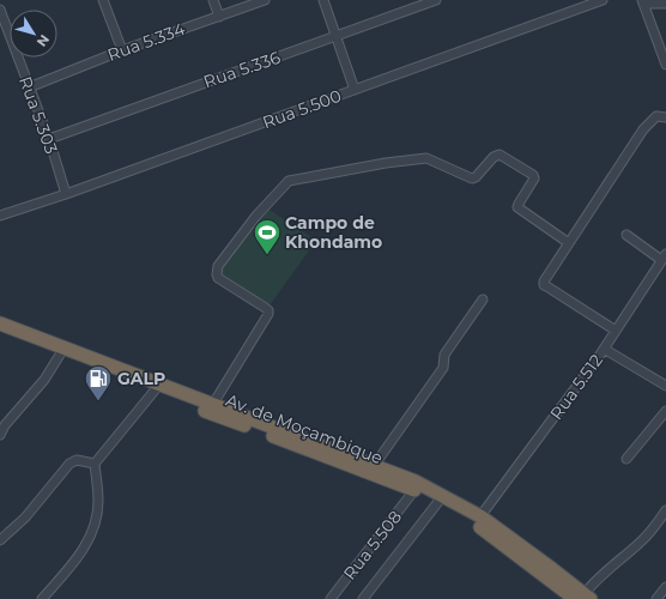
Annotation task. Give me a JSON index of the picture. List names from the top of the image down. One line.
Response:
{"streets":{"highway":["Av. de Moçambique"],"street":["Rua 5.334","Rua 5.336","Rua 5.500","Rua 5.303","Rua 5.512","Rua 5.508"]},"crossings":[["Rua 5.334","Rua 5.303"],["Rua 5.336","Rua 5.303"],["Rua 5.500","Rua 5.303"],["Rua 5.512","Av. de Moçambique"],["Av. de Moçambique","Rua 5.508"]],"places":{"sports":["Campo de Khondamo"],"fuel station":["GALP"]},"north":"bottom right"}
